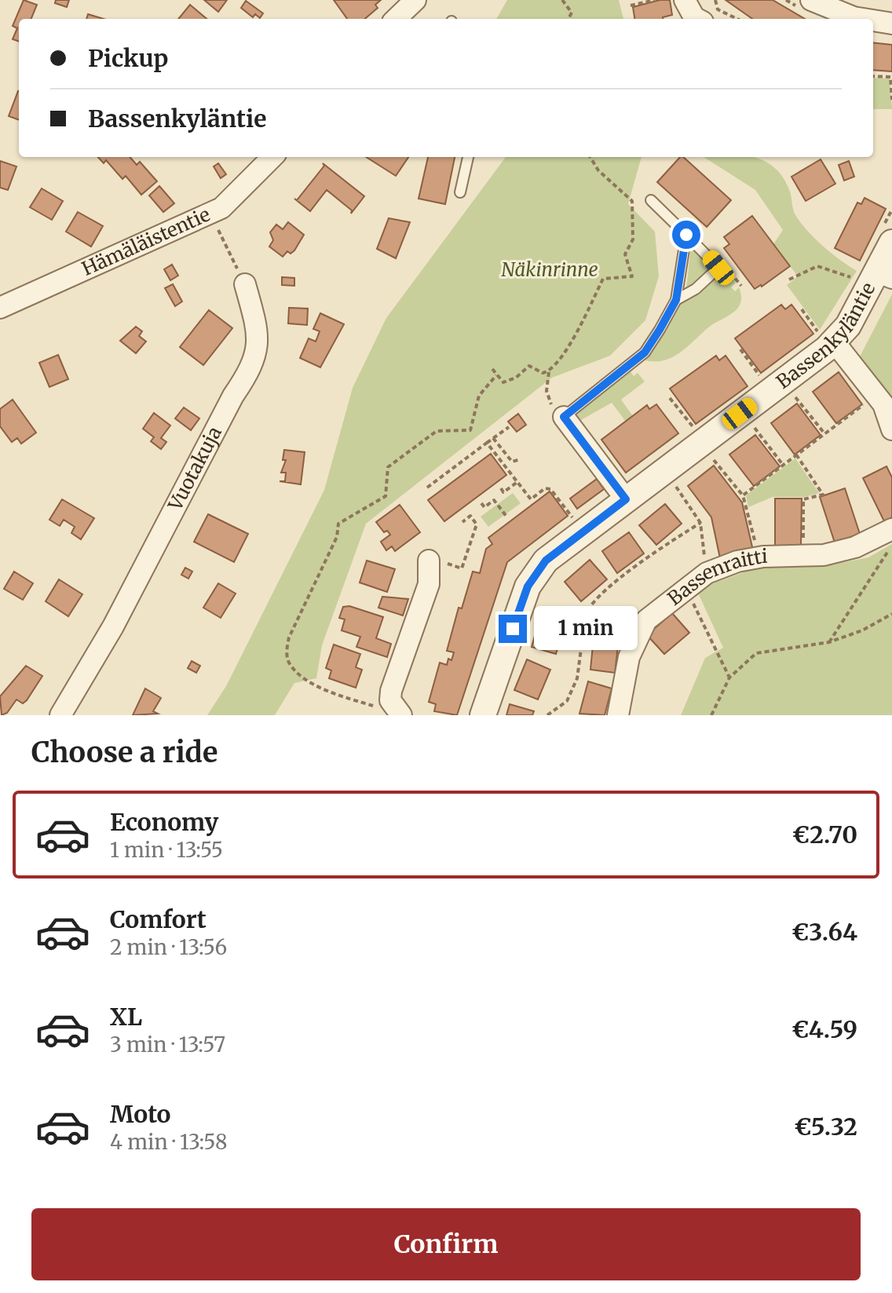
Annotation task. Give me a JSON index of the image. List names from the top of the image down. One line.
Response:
{"streets":{"street":["Hämäläistentie","Bassenkyläntie","Vuotakuja","Bassenraitti"]},"parks":["Näkinrinne"],"page":{"banner":["Pickup","Bassenkyläntie"],"bubble":"1 min","heading":"Choose a ride","list":[{"name":"Economy","note":"1 min · 13:55","value":"€2.70"},{"name":"Comfort","note":"2 min · 13:56","value":"€3.64"},{"name":"XL","note":"3 min · 13:57","value":"€4.59"},{"name":"Moto","note":"4 min · 13:58","value":"€5.32"}],"buttons":"Confirm"}}
